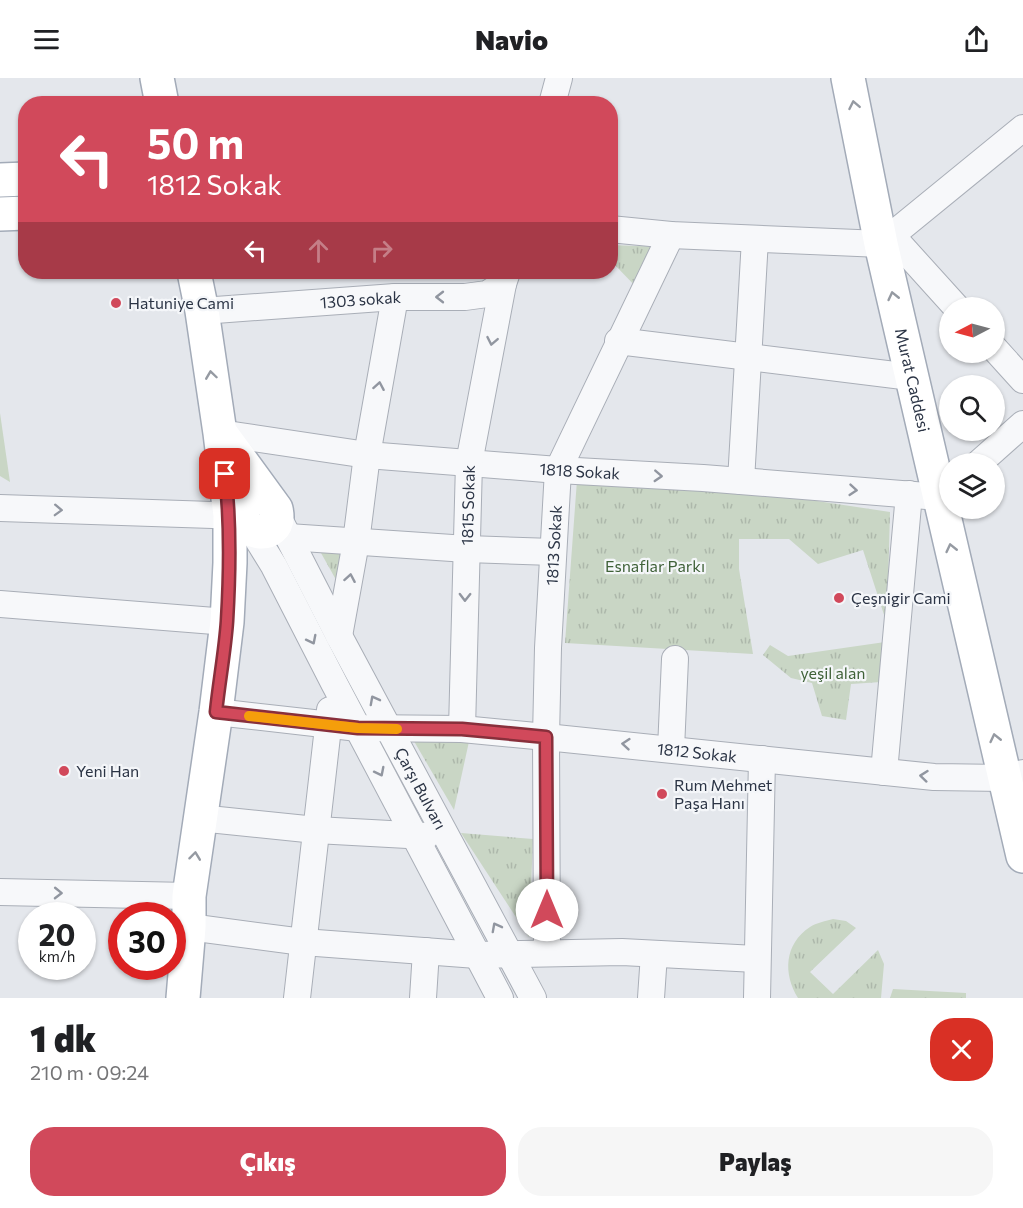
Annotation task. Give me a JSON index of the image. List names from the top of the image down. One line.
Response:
{"streets":{"main road":["Murat Caddesi"],"street":["1303 sokak","1818 Sokak","1815 Sokak","1813 Sokak","1812 Sokak","Çarşı Bulvarı"]},"crossings":[["Murat Caddesi","1818 Sokak"],["Murat Caddesi","1812 Sokak"],["1818 Sokak","1815 Sokak"],["1818 Sokak","1813 Sokak"],["1815 Sokak","1812 Sokak"],["1813 Sokak","1812 Sokak"],["1812 Sokak","Çarşı Bulvarı"]],"one_way":["1303 sokak","Murat Caddesi"],"parks":["Esnaflar Parkı","yeşil alan"],"places":["Hatuniye Cami","Çeşnigir Cami","Yeni Han","Rum Mehmet Paşa Hanı"],"north":"left","page":{"header":"Navio","turn":["50 m","1812 Sokak"],"speed":"20 km/h","limit":"30","heading":["1 dk","210 m · 09:24"],"buttons":["Çıkış","Paylaş"]}}
